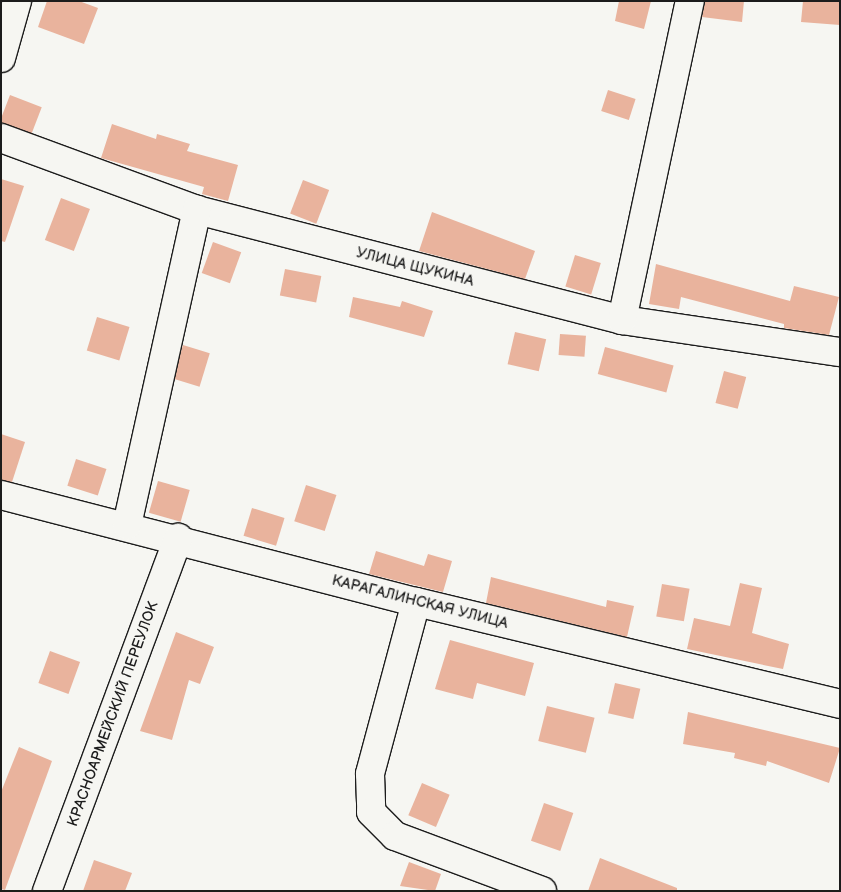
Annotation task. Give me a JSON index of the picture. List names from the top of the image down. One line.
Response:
{"streets":{"street":["УЛИЦА ЩУКИНА","КАРАГАЛИНСКАЯ УЛИЦА","КРАСНОАРМЕЙСКИЙ ПЕРЕУЛОК"]},"crossings":[["КАРАГАЛИНСКАЯ УЛИЦА","КРАСНОАРМЕЙСКИЙ ПЕРЕУЛОК"]]}
